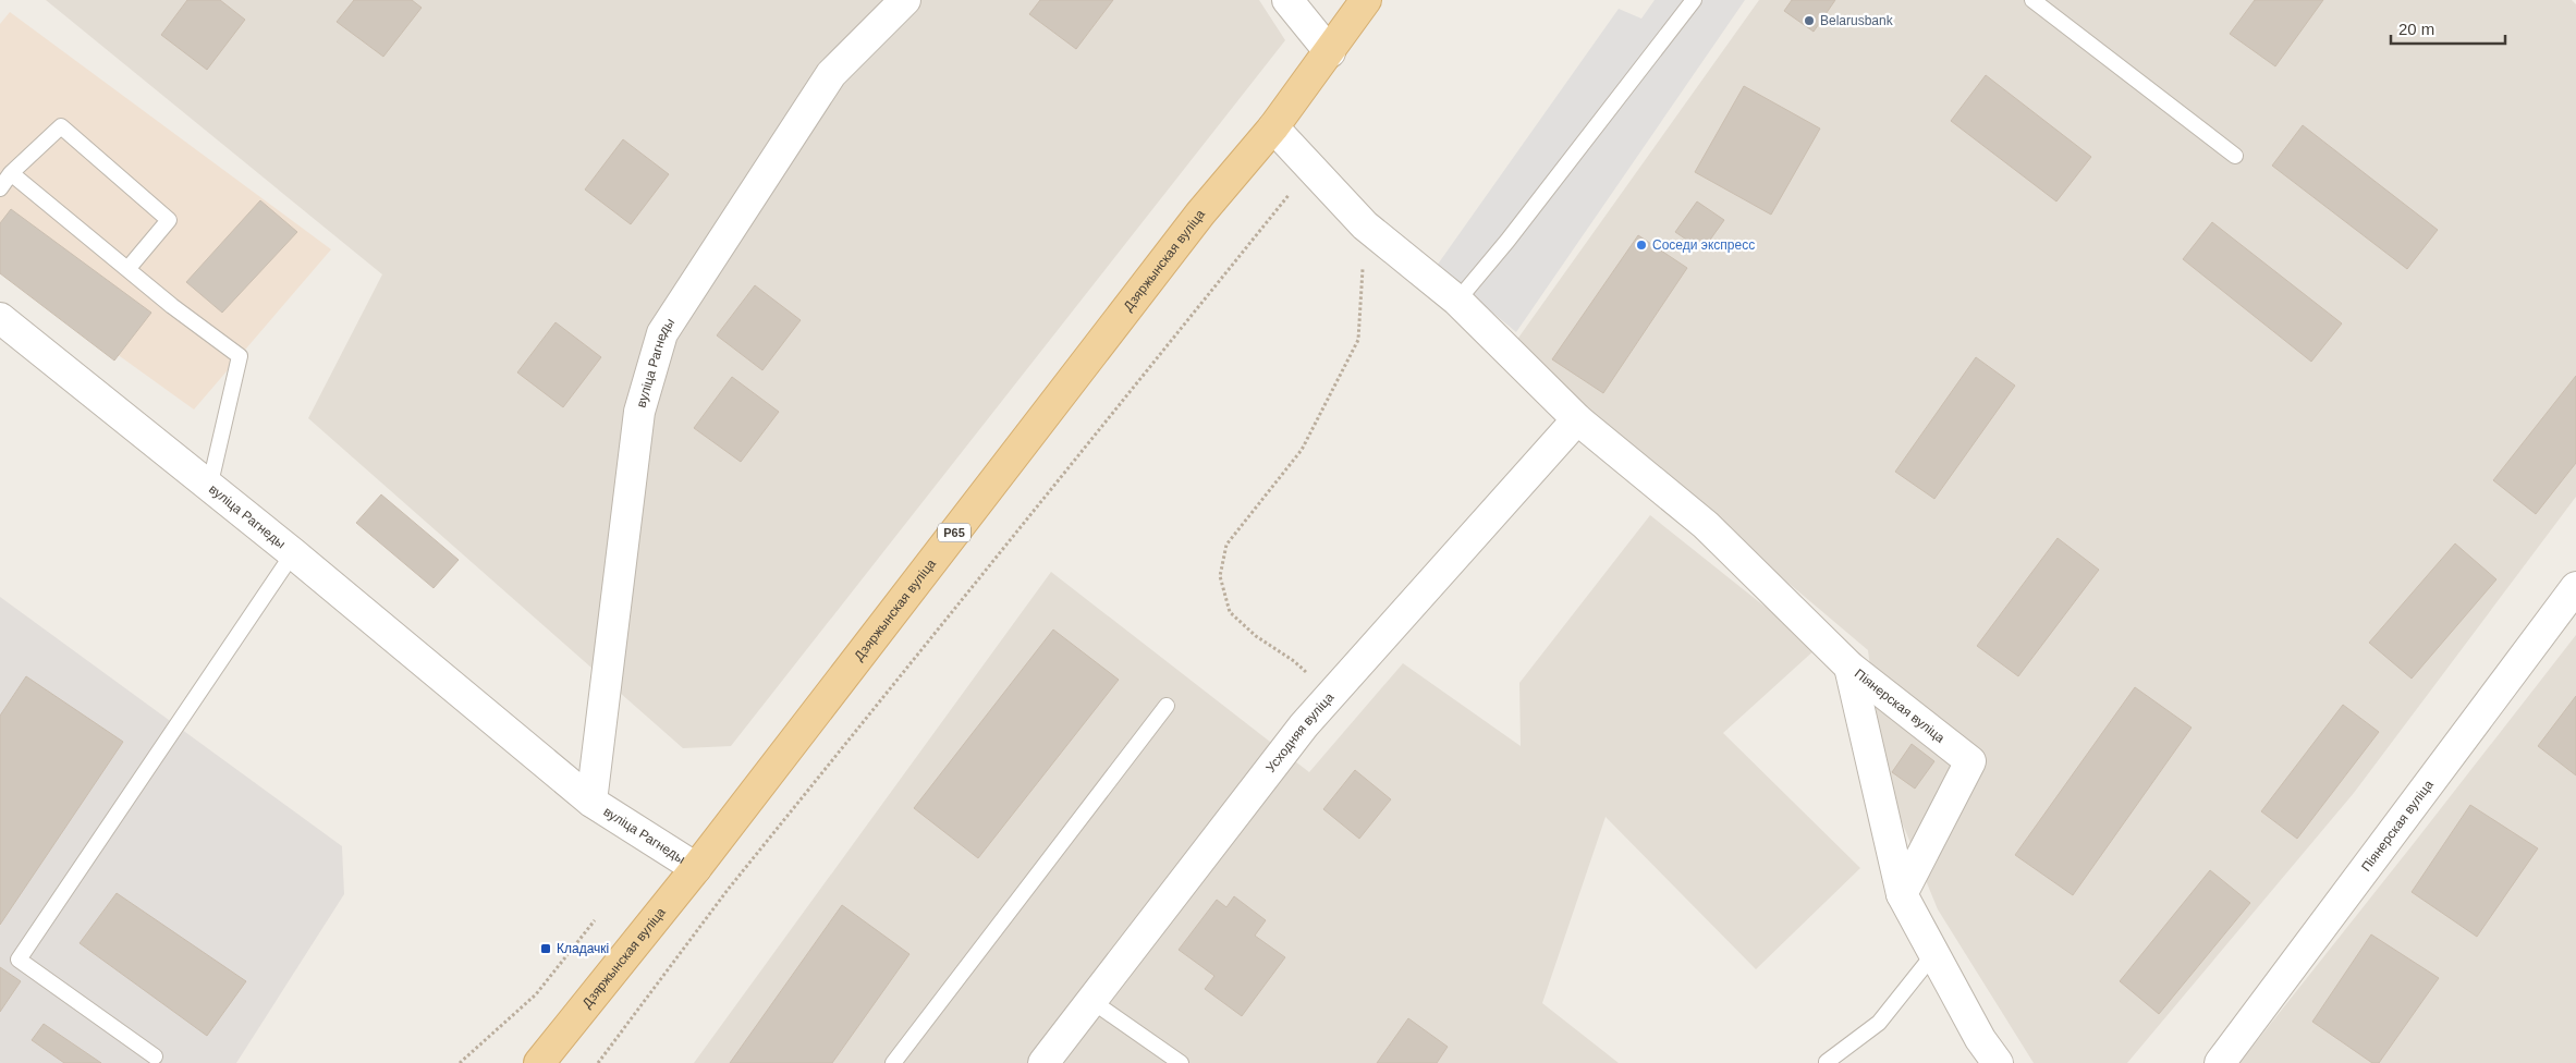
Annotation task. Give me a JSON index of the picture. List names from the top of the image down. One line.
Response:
{"streets":{"main road":["Дзяржынская вуліца","Р65"],"street":["вуліца Рагнеды","Піянерская вуліца","Усходняя вуліца"]},"crossings":[["Дзяржынская вуліца","вуліца Рагнеды"],["Дзяржынская вуліца","Піянерская вуліца"],["Піянерская вуліца","Усходняя вуліца"]],"places":{"other":["Belarusbank","Соседи экспресс"],"transit":["Кладачкі"]},"scale_bar":"20 m"}
